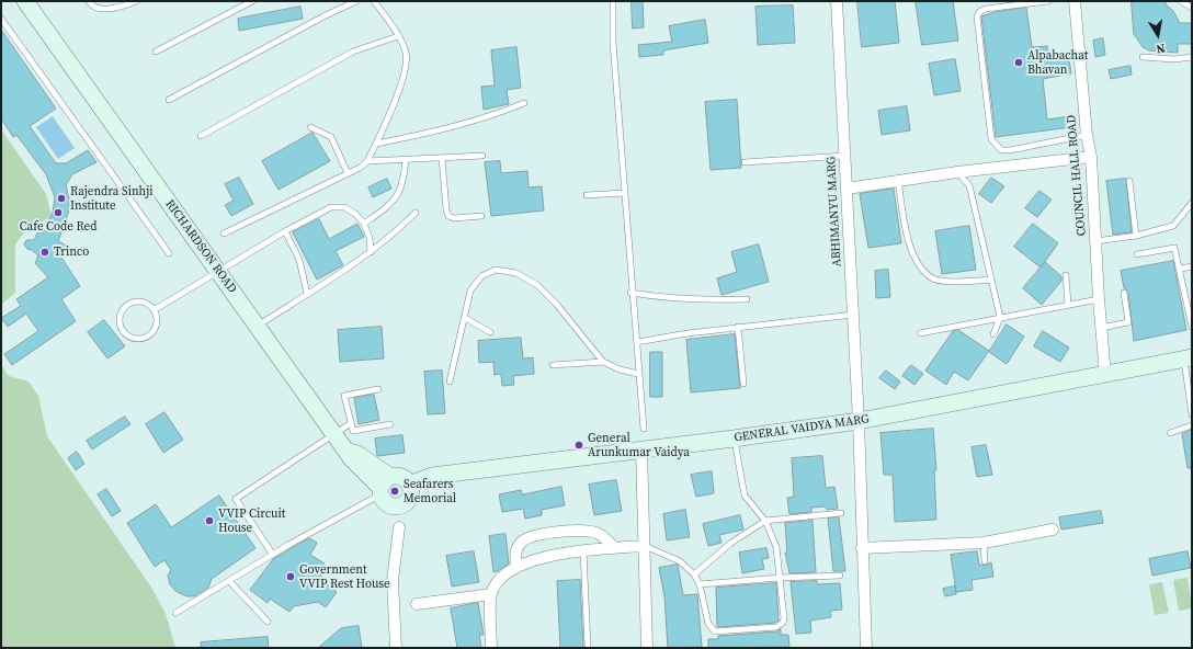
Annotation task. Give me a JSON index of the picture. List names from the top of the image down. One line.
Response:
{"streets":{"street":["COUNCIL HALL ROAD","ABHIMANYU MARG","RICHARDSON ROAD","GENERAL VAIDYA MARG"]},"crossings":[["COUNCIL HALL ROAD","GENERAL VAIDYA MARG"],["ABHIMANYU MARG","GENERAL VAIDYA MARG"],["RICHARDSON ROAD","GENERAL VAIDYA MARG"]],"places":["Alpabachat Bhavan","Rajendra Sinhji Institute","Cafe Code Red","Trinco","General Arunkumar Vaidya","Seafarers Memorial","VVIP Circuit House","Government VVIP Rest House"],"north":"bottom"}
